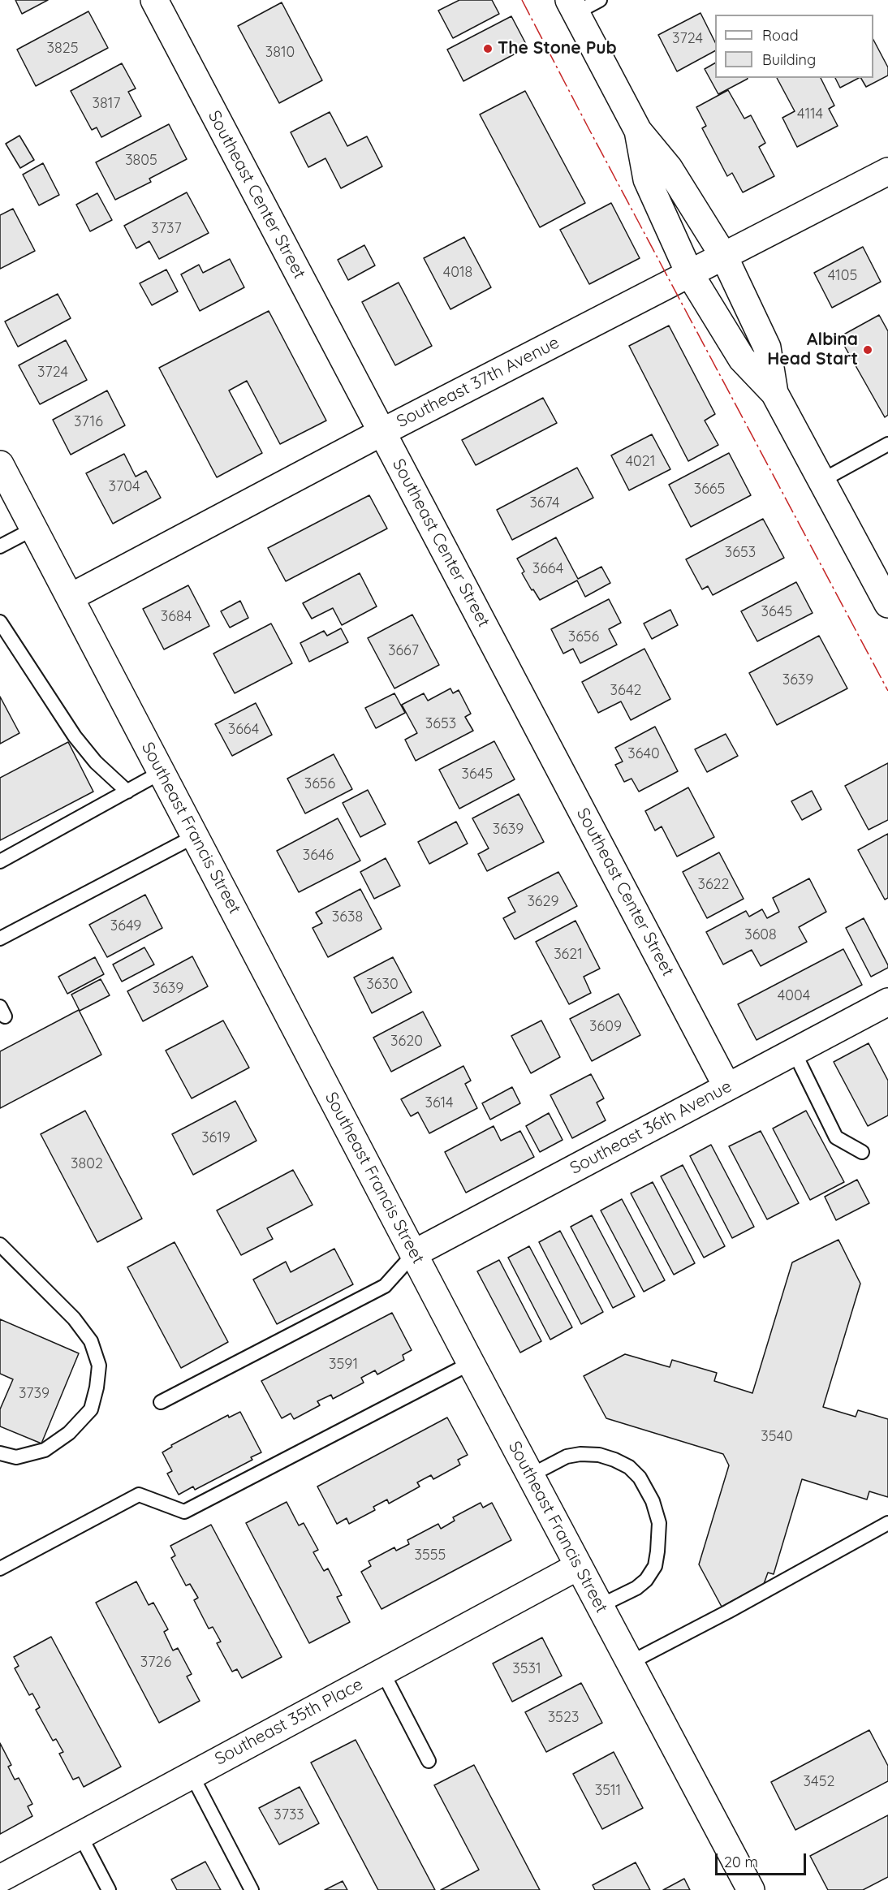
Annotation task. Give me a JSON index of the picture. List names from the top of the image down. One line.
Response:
{"streets":{"street":["Southeast Center Street","Southeast 37th Avenue","Southeast Francis Street","Southeast 36th Avenue","Southeast 35th Place"]},"crossings":[["Southeast Center Street","Southeast 37th Avenue"],["Southeast Center Street","Southeast 36th Avenue"],["Southeast 37th Avenue","Southeast Francis Street"],["Southeast Francis Street","Southeast 36th Avenue"],["Southeast Francis Street","Southeast 35th Place"]],"places":["The Stone Pub","Albina Head Start"],"house_numbers":["3724","3825","3810","3817","4114","3805","3737","4018","4105","3724","3716","4021","3704","3665","3674","3653","3664","3645","3684","3656","3667","3639","3642","3653","3664","3640","3645","3656","3639","3646","3622","3629","3638","3649","3608","3621","3630","3639","4004","3609","3620","3614","3619","3802","3591","3739","3540","3555","3726","3531","3523","3452","3511","3733"],"legend":["Road","Building"],"scale_bar":"20 m"}
